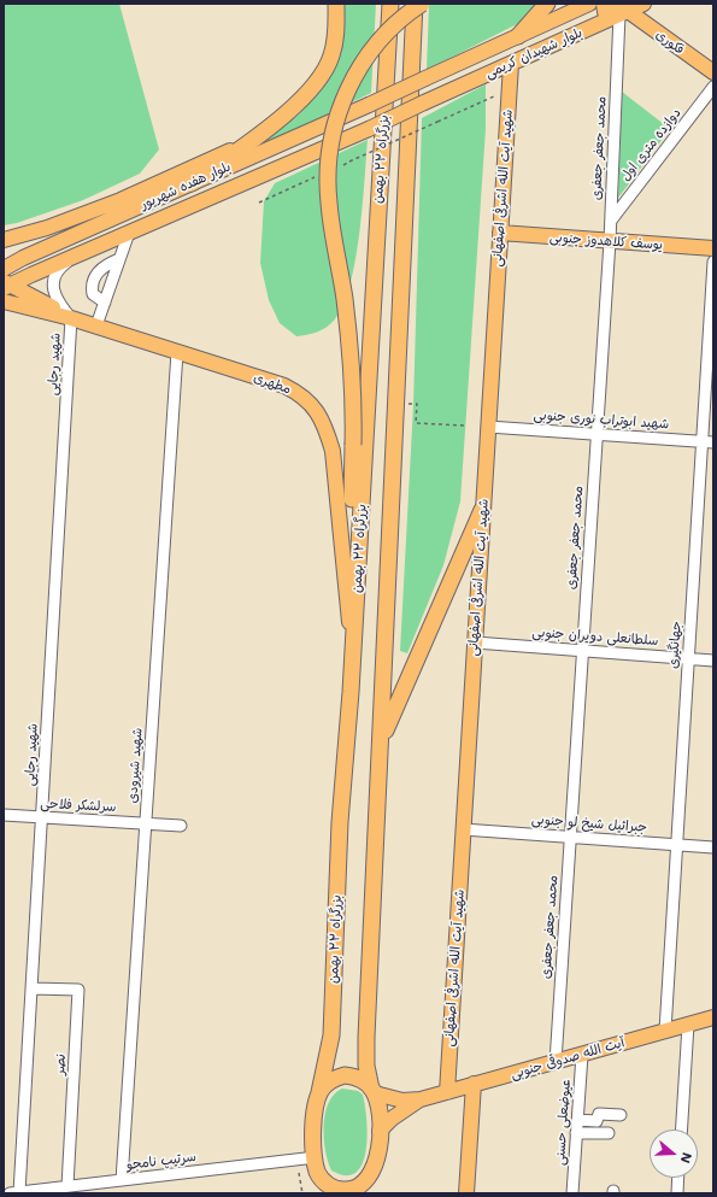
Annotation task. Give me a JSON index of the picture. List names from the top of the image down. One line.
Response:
{"streets":{"highway":["بزرگراه ۲۲ بهمن"],"main road":["فکوری","بلوار شهیدان کریمی","بلوار هفده شهریور","شهید آیت الله اشرفی اصفهانی","یوسف کلاهدوز جنوبی","مطهری","آیت الله صدوقی جنوبی"],"street":["دوازده متری اول","محمد جعفر جعفری","شهید رجایی","شهید ابوتراب نوری جنوبی","سلطانعلی دویران جنوبی","جهانگیری","شهید شیرودی","سرلشکر فلاحی","جبرائیل شیخ لو جنوبی","نصر","عیوضعلی حسنی","سرتیپ نامجو"]},"crossings":[["فکوری","بلوار شهیدان کریمی"],["فکوری","محمد جعفر جعفری"],["بلوار شهیدان کریمی","محمد جعفر جعفری"],["بلوار شهیدان کریمی","بلوار هفده شهریور"],["بلوار شهیدان کریمی","شهید آیت الله اشرفی اصفهانی"],["دوازده متری اول","محمد جعفر جعفری"],["محمد جعفر جعفری","یوسف کلاهدوز جنوبی"],["محمد جعفر جعفری","شهید ابوتراب نوری جنوبی"],["محمد جعفر جعفری","سلطانعلی دویران جنوبی"],["محمد جعفر جعفری","جبرائیل شیخ لو جنوبی"],["محمد جعفر جعفری","آیت الله صدوقی جنوبی"],["بزرگراه ۲۲ بهمن","سرتیپ نامجو"],["شهید آیت الله اشرفی اصفهانی","یوسف کلاهدوز جنوبی"],["شهید آیت الله اشرفی اصفهانی","شهید ابوتراب نوری جنوبی"],["شهید آیت الله اشرفی اصفهانی","سلطانعلی دویران جنوبی"],["شهید آیت الله اشرفی اصفهانی","جبرائیل شیخ لو جنوبی"],["شهید آیت الله اشرفی اصفهانی","آیت الله صدوقی جنوبی"],["شهید رجایی","مطهری"],["شهید رجایی","سرلشکر فلاحی"],["شهید رجایی","نصر"],["شهید رجایی","سرتیپ نامجو"],["مطهری","شهید شیرودی"],["شهید ابوتراب نوری جنوبی","جهانگیری"],["سلطانعلی دویران جنوبی","جهانگیری"],["جهانگیری","جبرائیل شیخ لو جنوبی"],["جهانگیری","آیت الله صدوقی جنوبی"],["شهید شیرودی","سرلشکر فلاحی"],["شهید شیرودی","سرتیپ نامجو"],["آیت الله صدوقی جنوبی","عیوضعلی حسنی"],["نصر","سرتیپ نامجو"]],"north":"right"}
